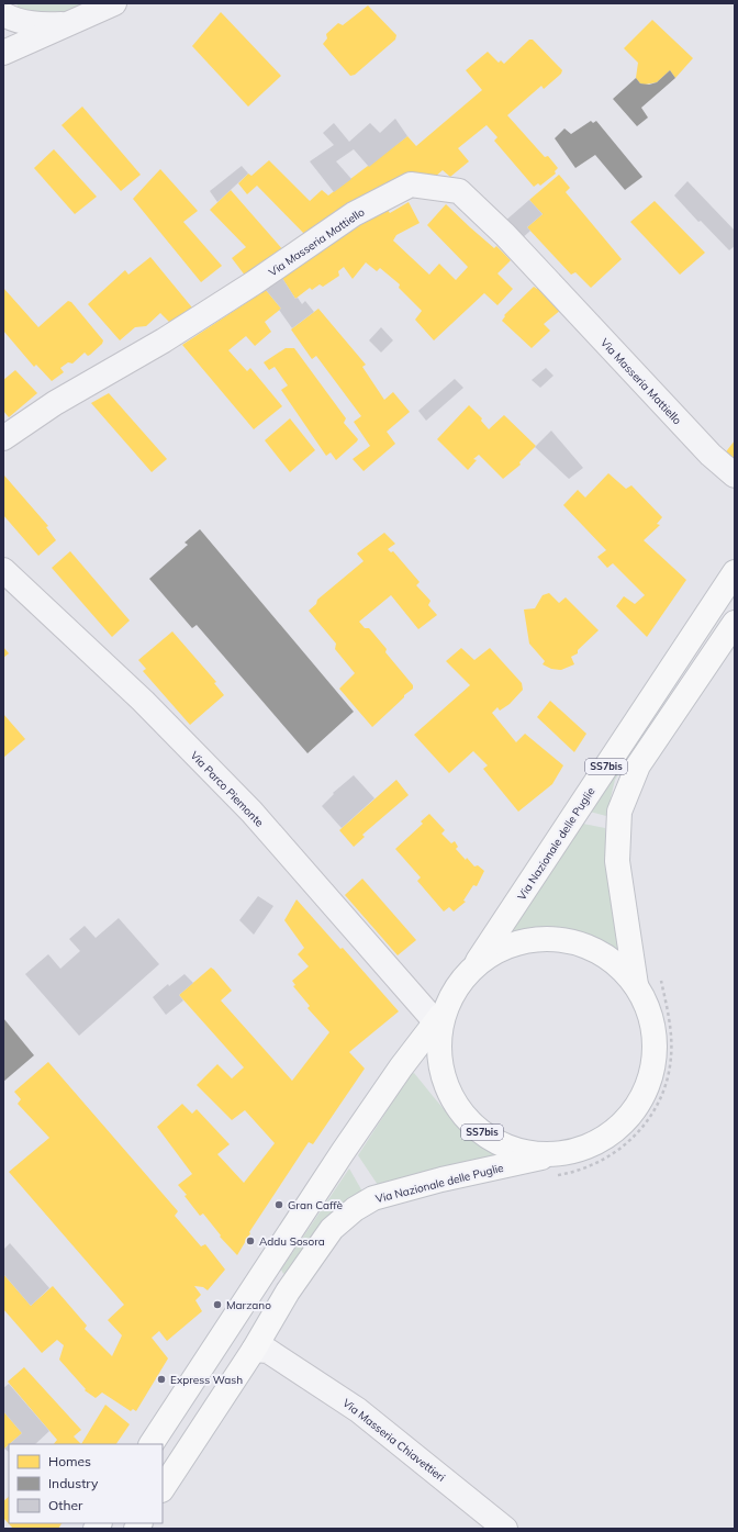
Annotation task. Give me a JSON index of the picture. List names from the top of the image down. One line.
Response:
{"streets":{"main road":["SS7bis","Via Nazionale delle Puglie"],"street":["Via Masseria Mattiello","Via Parco Piemonte","Via Masseria Chiavettieri"]},"crossings":[["Via Parco Piemonte","Via Nazionale delle Puglie"],["Via Nazionale delle Puglie","Via Masseria Chiavettieri"]],"places":["Gran Caffè","Addu Sosora","Marzano","Express Wash"],"legend":["Homes","Industry","Other"]}
